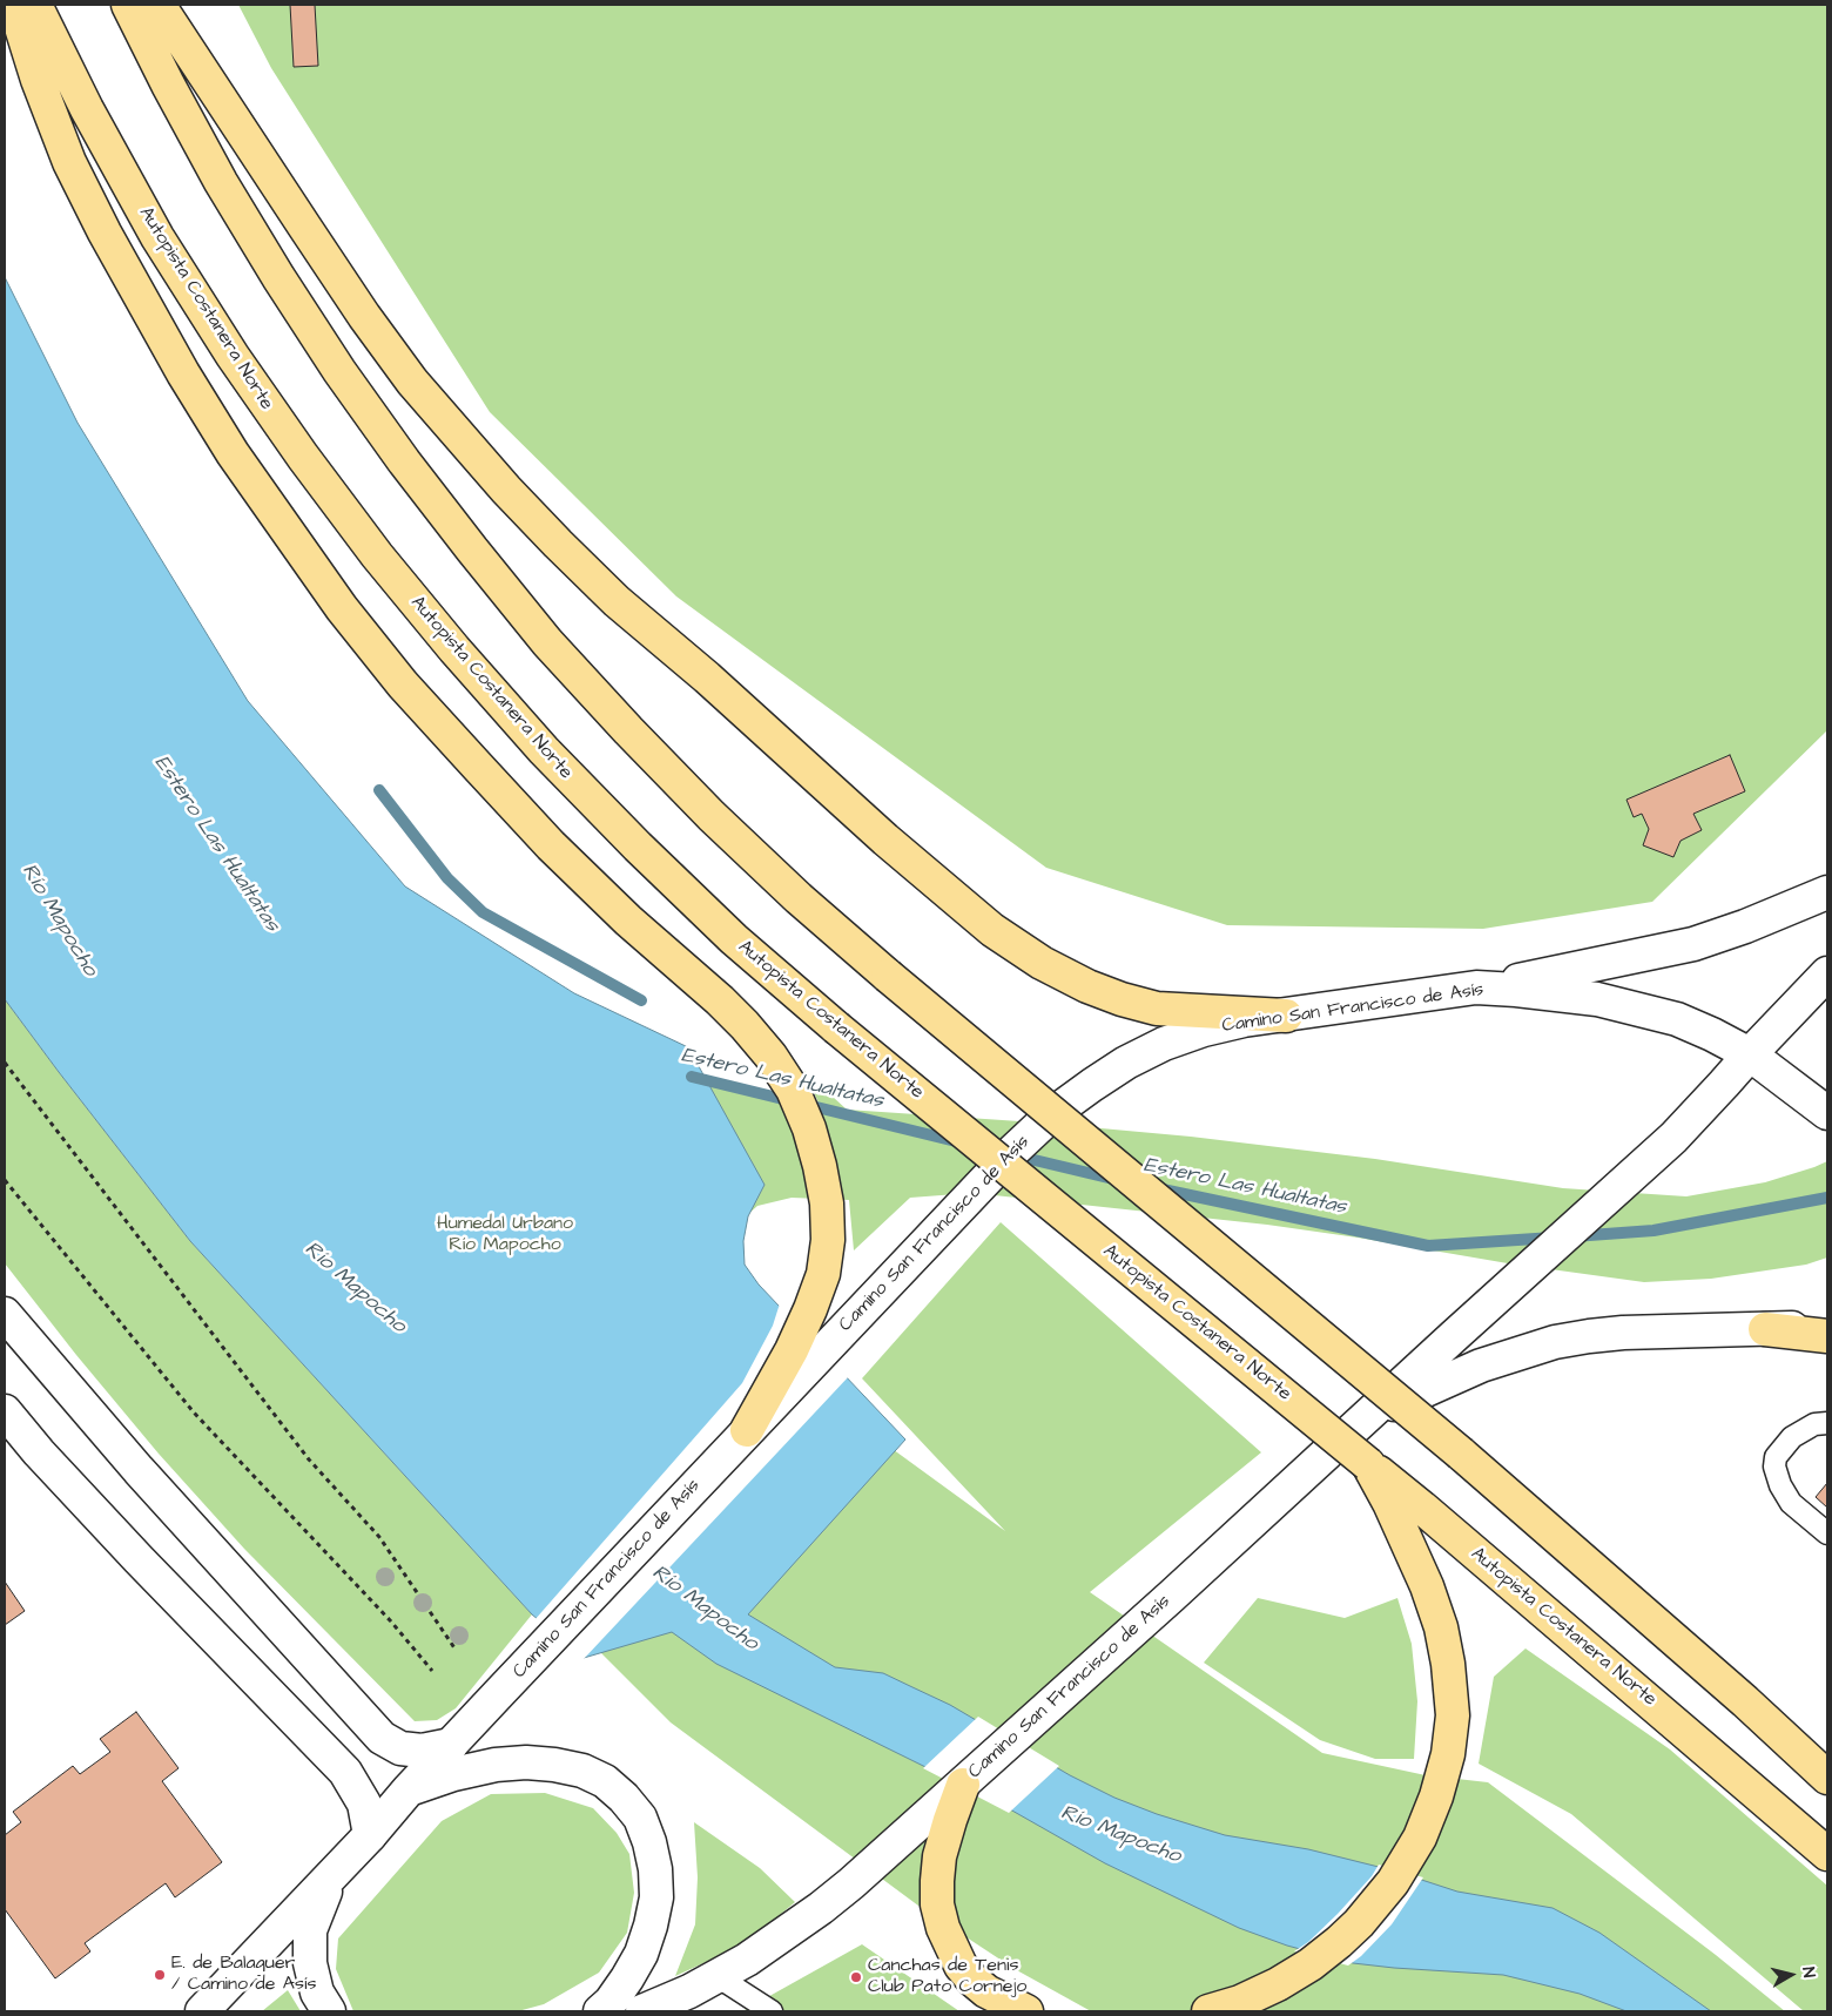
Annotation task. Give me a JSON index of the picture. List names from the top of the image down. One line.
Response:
{"streets":{"highway":["Autopista Costanera Norte"],"main road":["Camino San Francisco de Asís"]},"water":["Estero Las Hualtatas","Río Mapocho"],"parks":["Humedal Urbano Río Mapocho"],"places":["E. de Balaguer / Camino de Asís","Canchas de Tenis Club Pato Cornejo"],"north":"right"}
